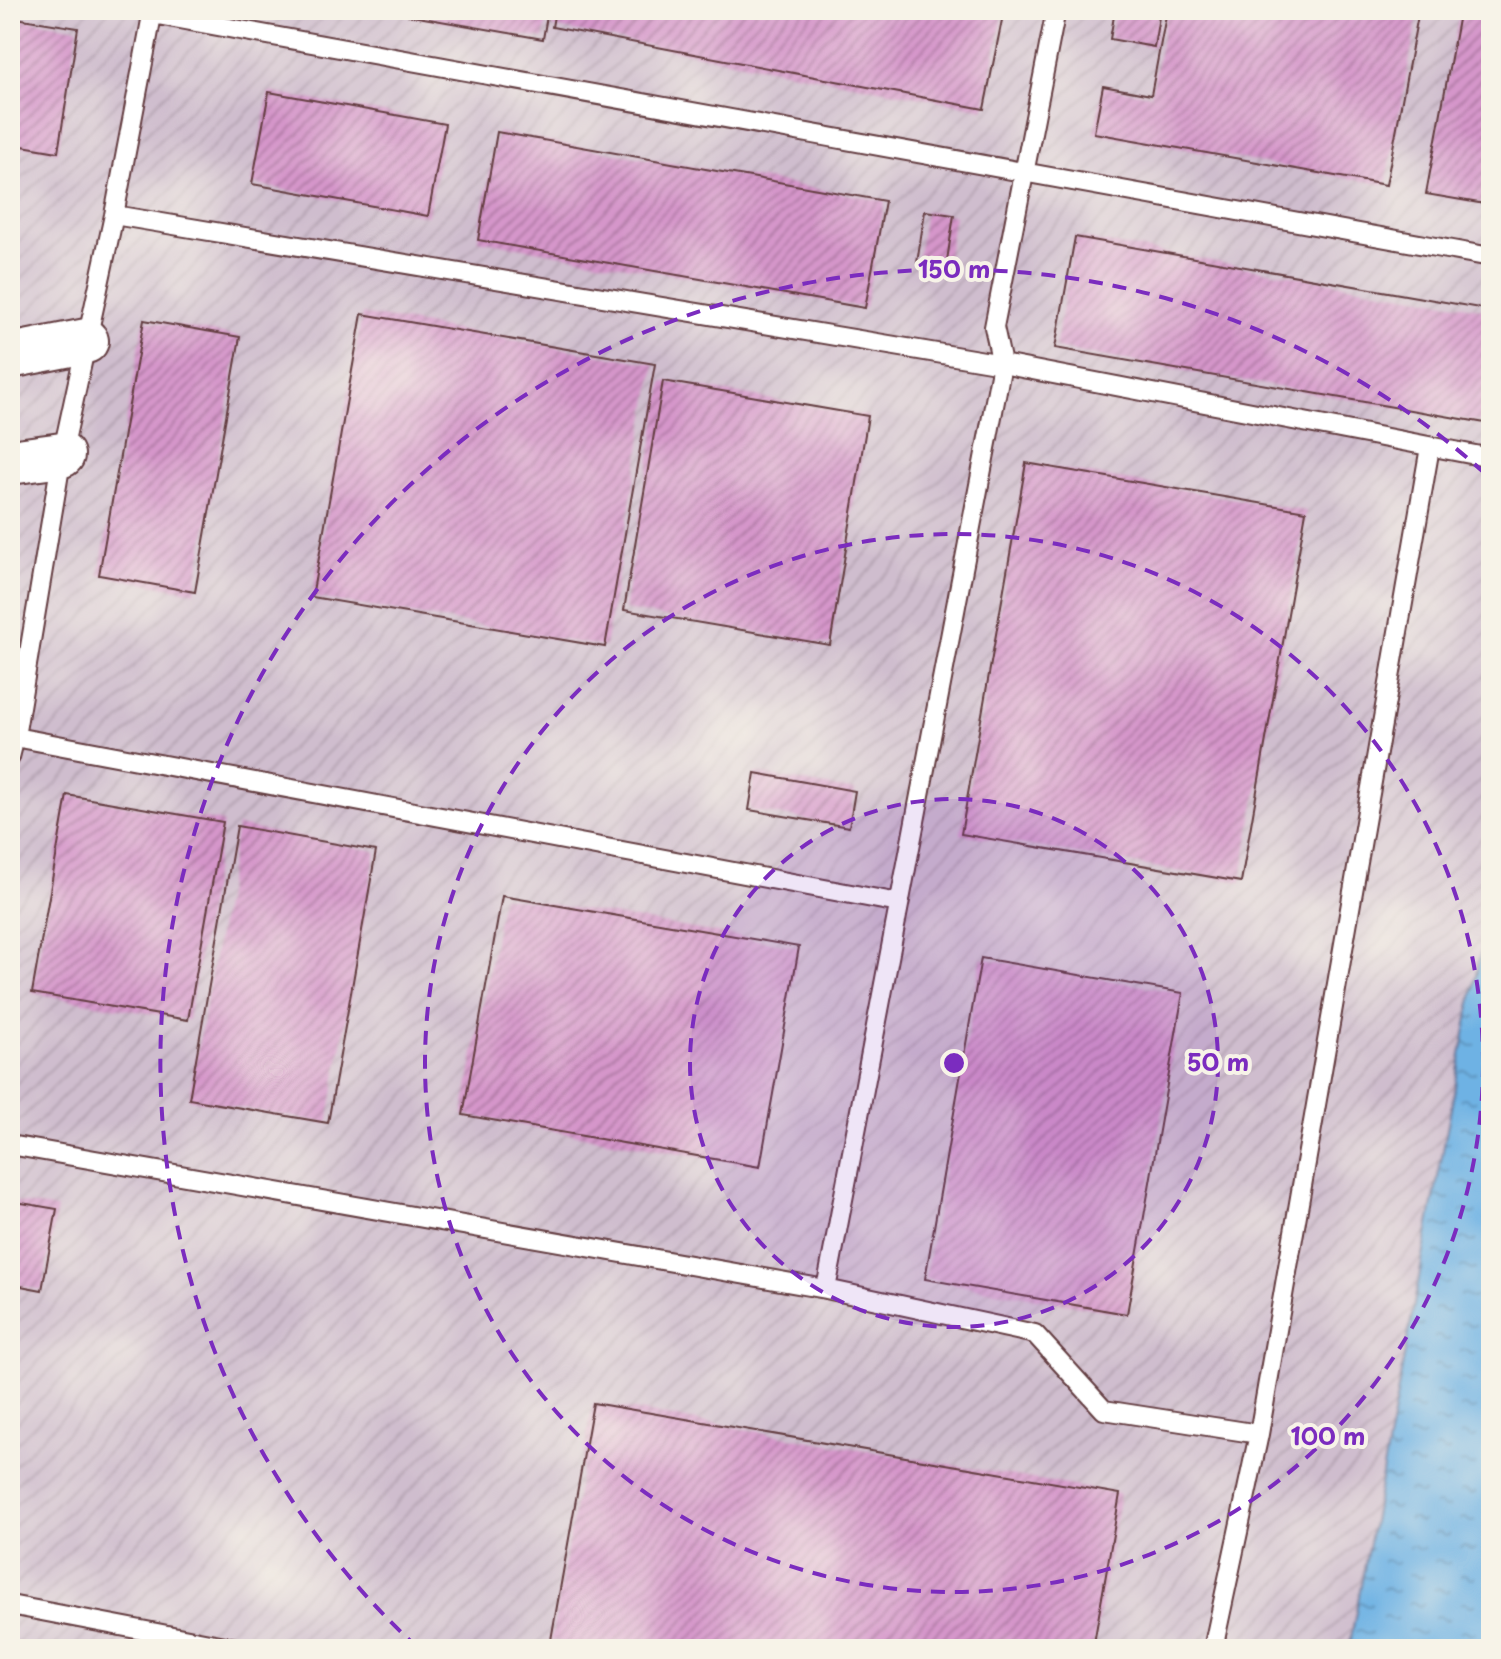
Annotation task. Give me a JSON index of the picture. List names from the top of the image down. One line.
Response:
{"rings":["150 m","50 m","100 m"]}
